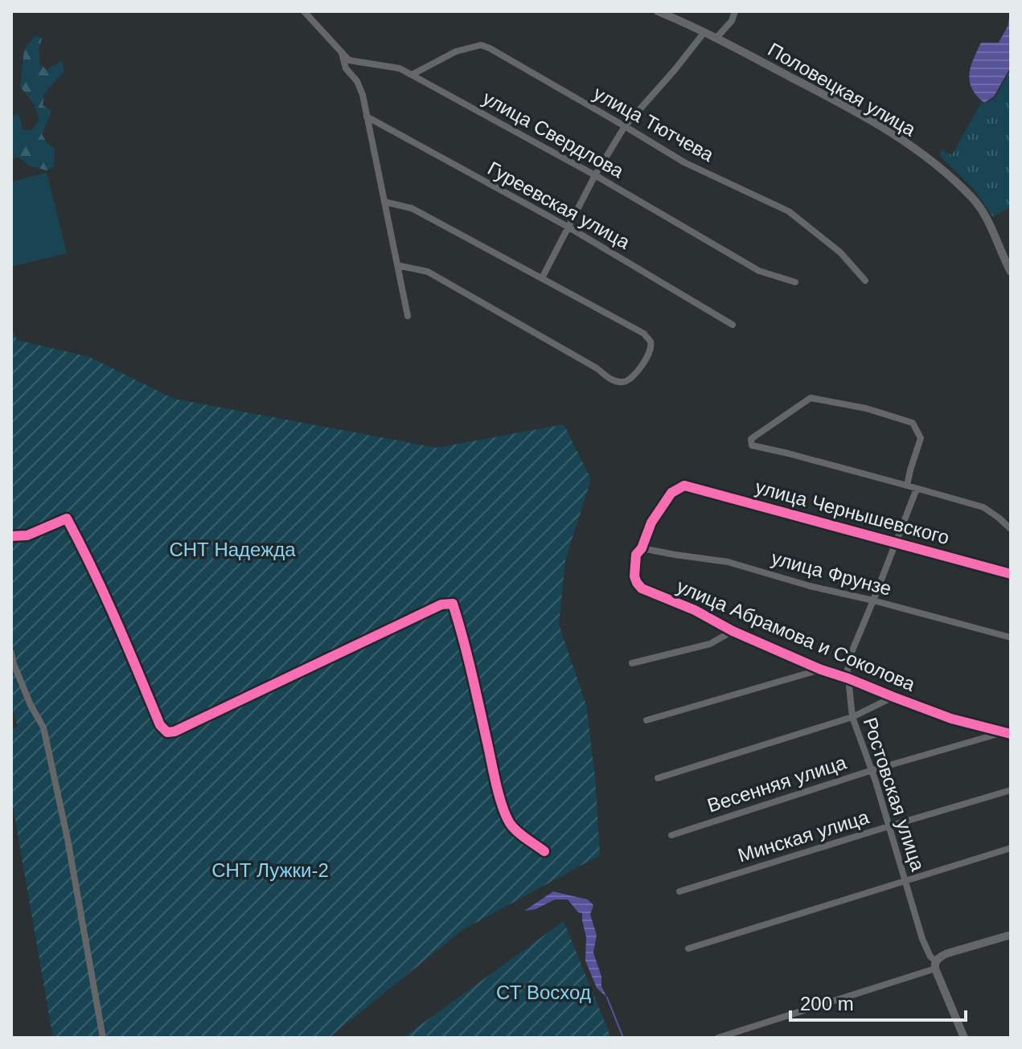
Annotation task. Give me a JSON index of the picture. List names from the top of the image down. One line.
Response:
{"streets":{"street":["Половецкая улица","улица Тютчева","улица Свердлова","Гуреевская улица","улица Чернышевского","улица Фрунзе","улица Абрамова и Соколова","Весенняя улица","Ростовская улица","Минская улица"]},"crossings":[["улица Тютчева","улица Свердлова"],["улица Чернышевского","улица Фрунзе"],["улица Чернышевского","улица Абрамова и Соколова"],["улица Чернышевского","Ростовская улица"],["улица Фрунзе","улица Абрамова и Соколова"],["улица Фрунзе","Ростовская улица"],["улица Абрамова и Соколова","Весенняя улица"],["улица Абрамова и Соколова","Ростовская улица"],["Весенняя улица","Ростовская улица"],["Ростовская улица","Минская улица"]],"parks":["СНТ Надежда","СНТ Лужки-2","СТ Восход"],"scale_bar":"200 m"}
